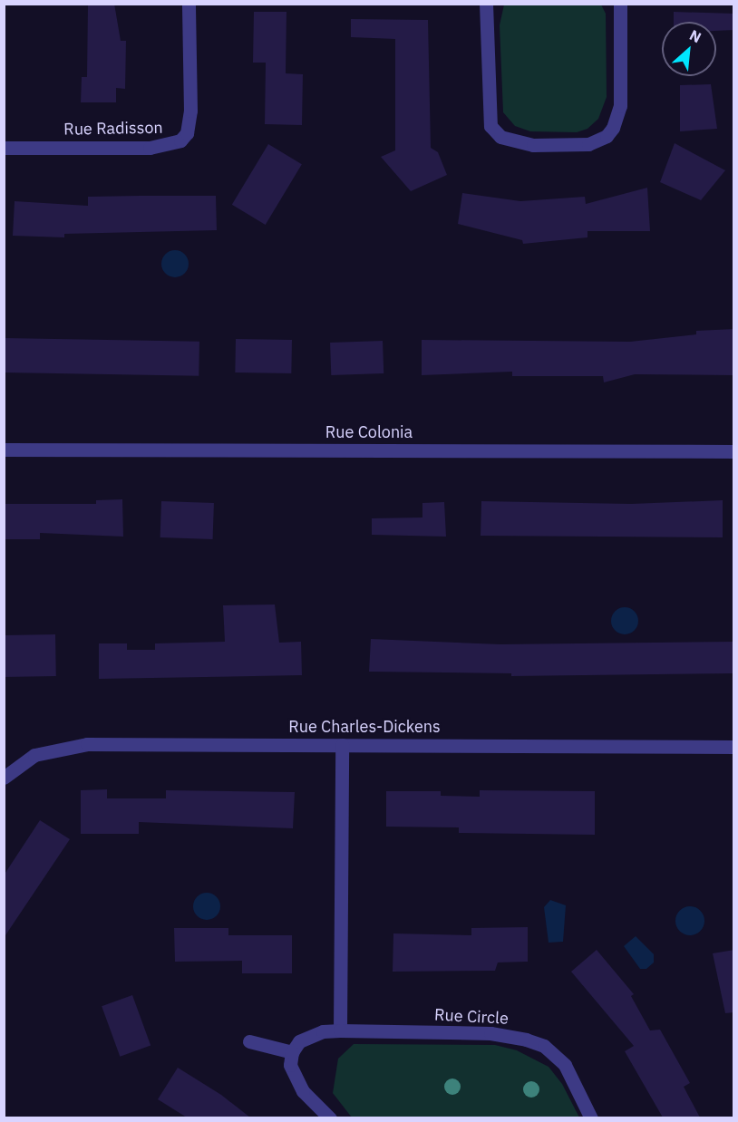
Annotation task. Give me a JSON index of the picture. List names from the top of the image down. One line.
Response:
{"streets":{"street":["Rue Radisson","Rue Colonia","Rue Charles-Dickens","Rue Circle"]},"north":"top right"}
